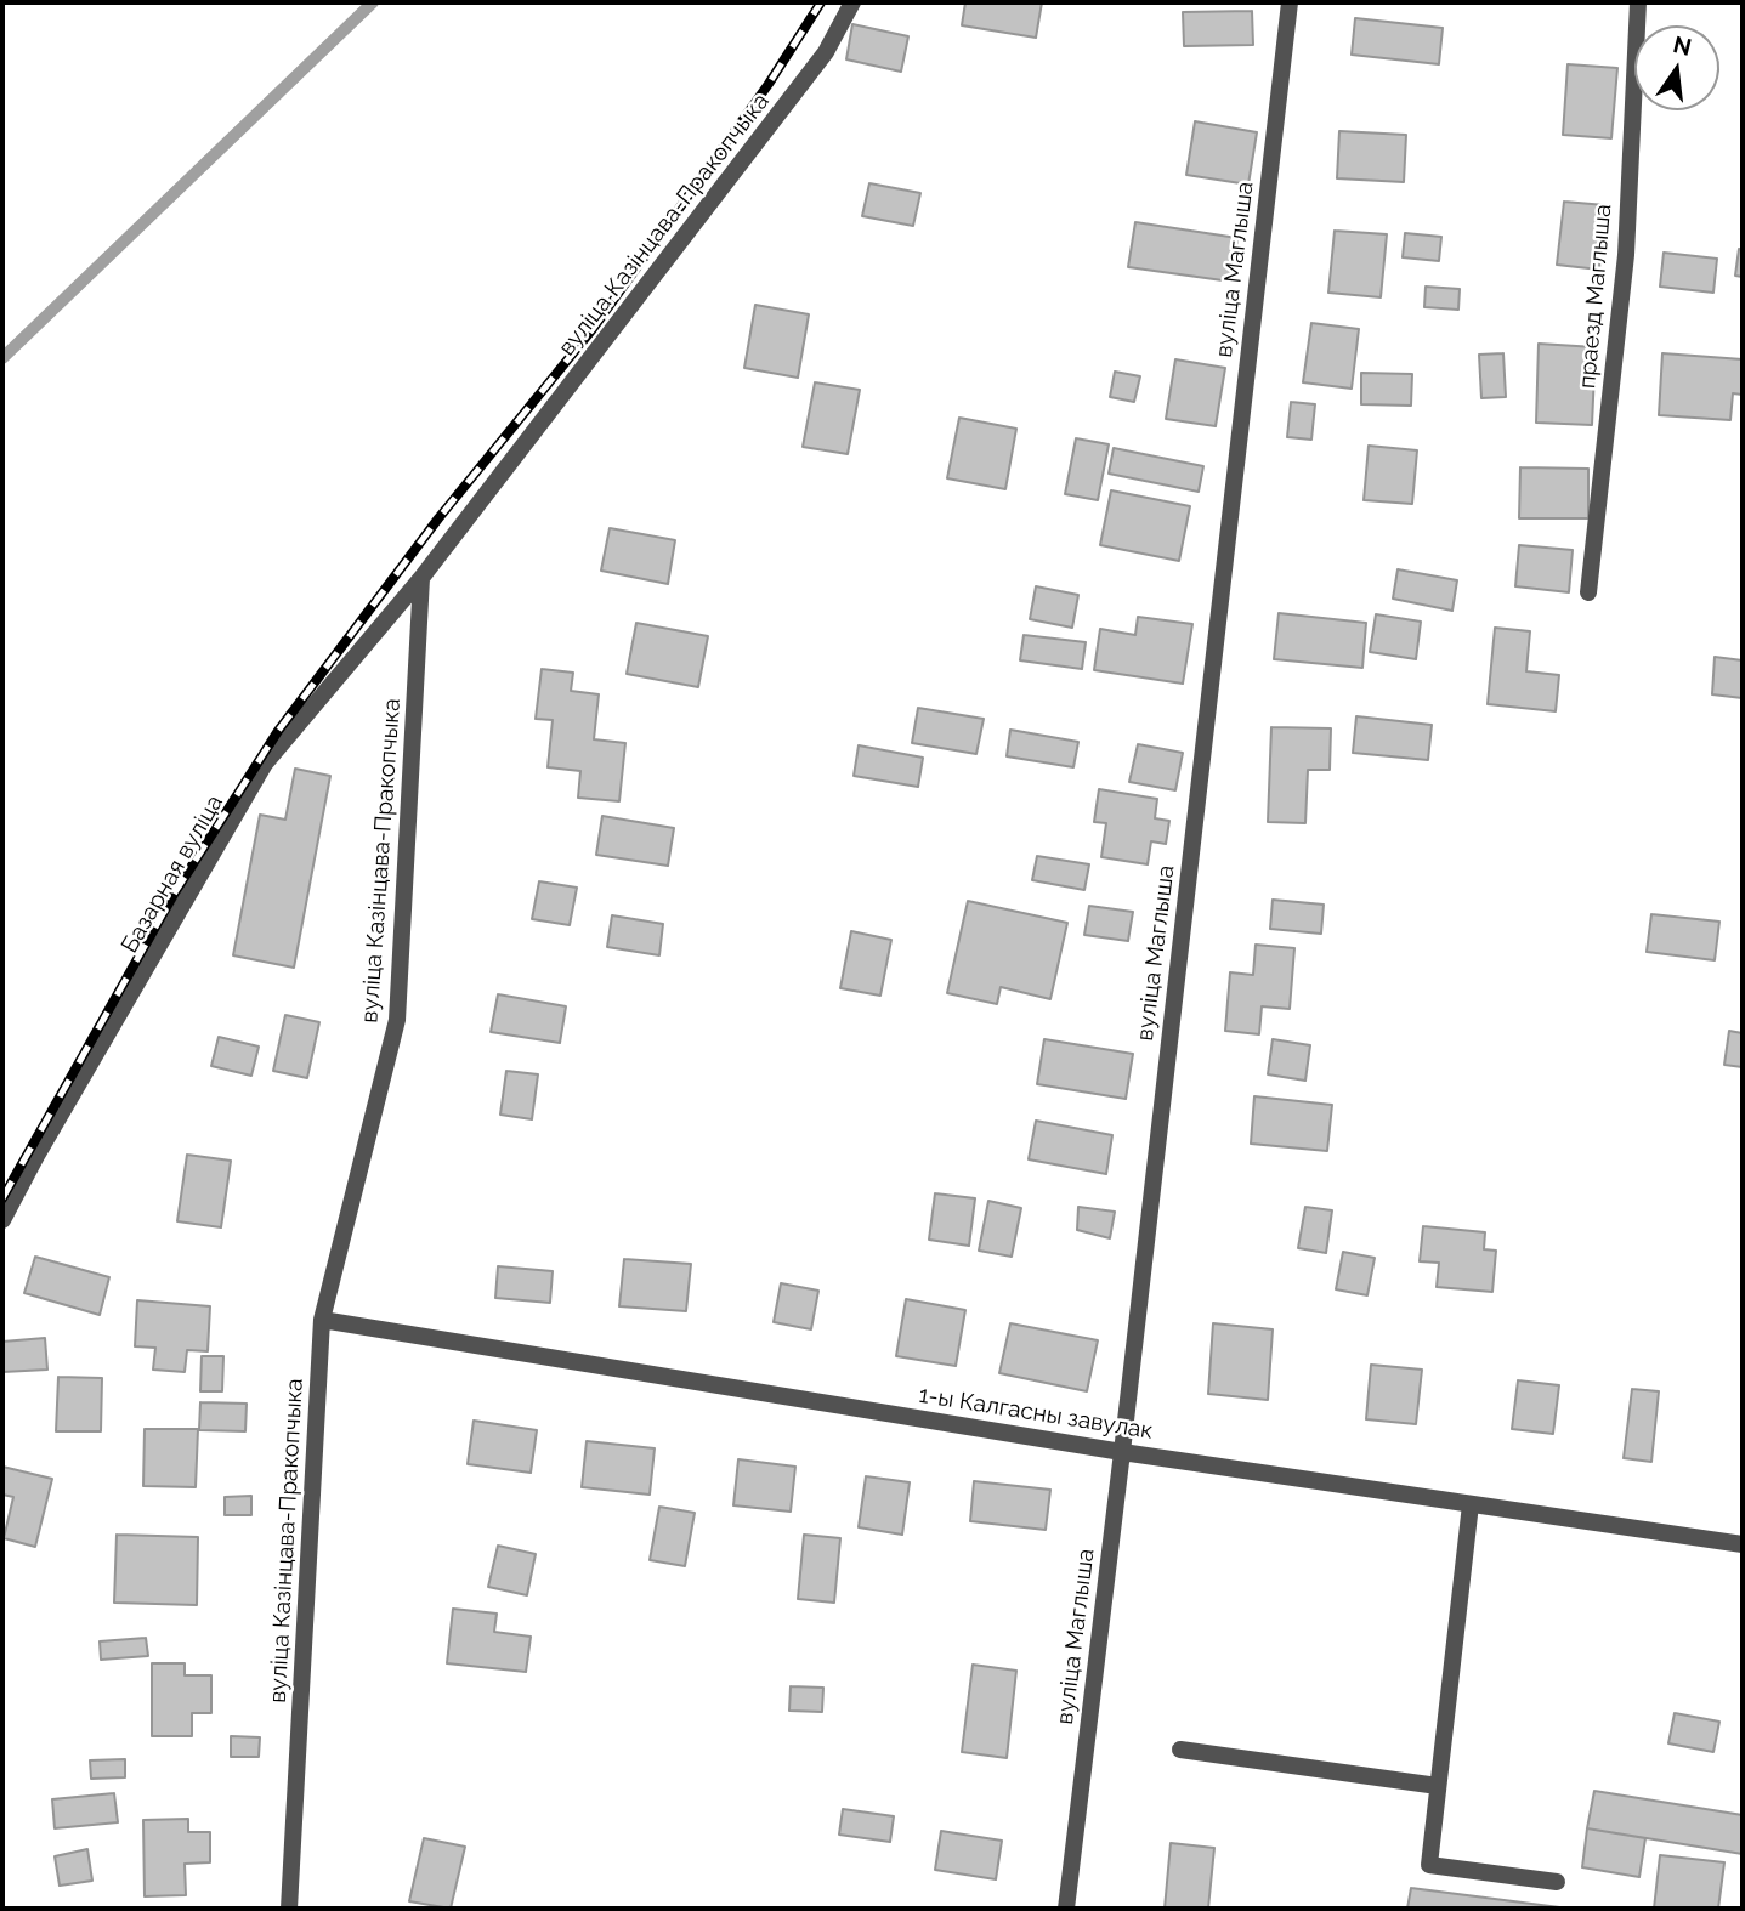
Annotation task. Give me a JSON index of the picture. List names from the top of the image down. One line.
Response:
{"streets":{"street":["вуліца Казінцава-Пракопчыка","вуліца Маглыша","праезд Маглыша","Базарная вуліца","1-ы Калгасны завулак"]},"crossings":[["вуліца Казінцава-Пракопчыка","Базарная вуліца"],["вуліца Казінцава-Пракопчыка","1-ы Калгасны завулак"],["вуліца Маглыша","1-ы Калгасны завулак"]],"north":"top"}
